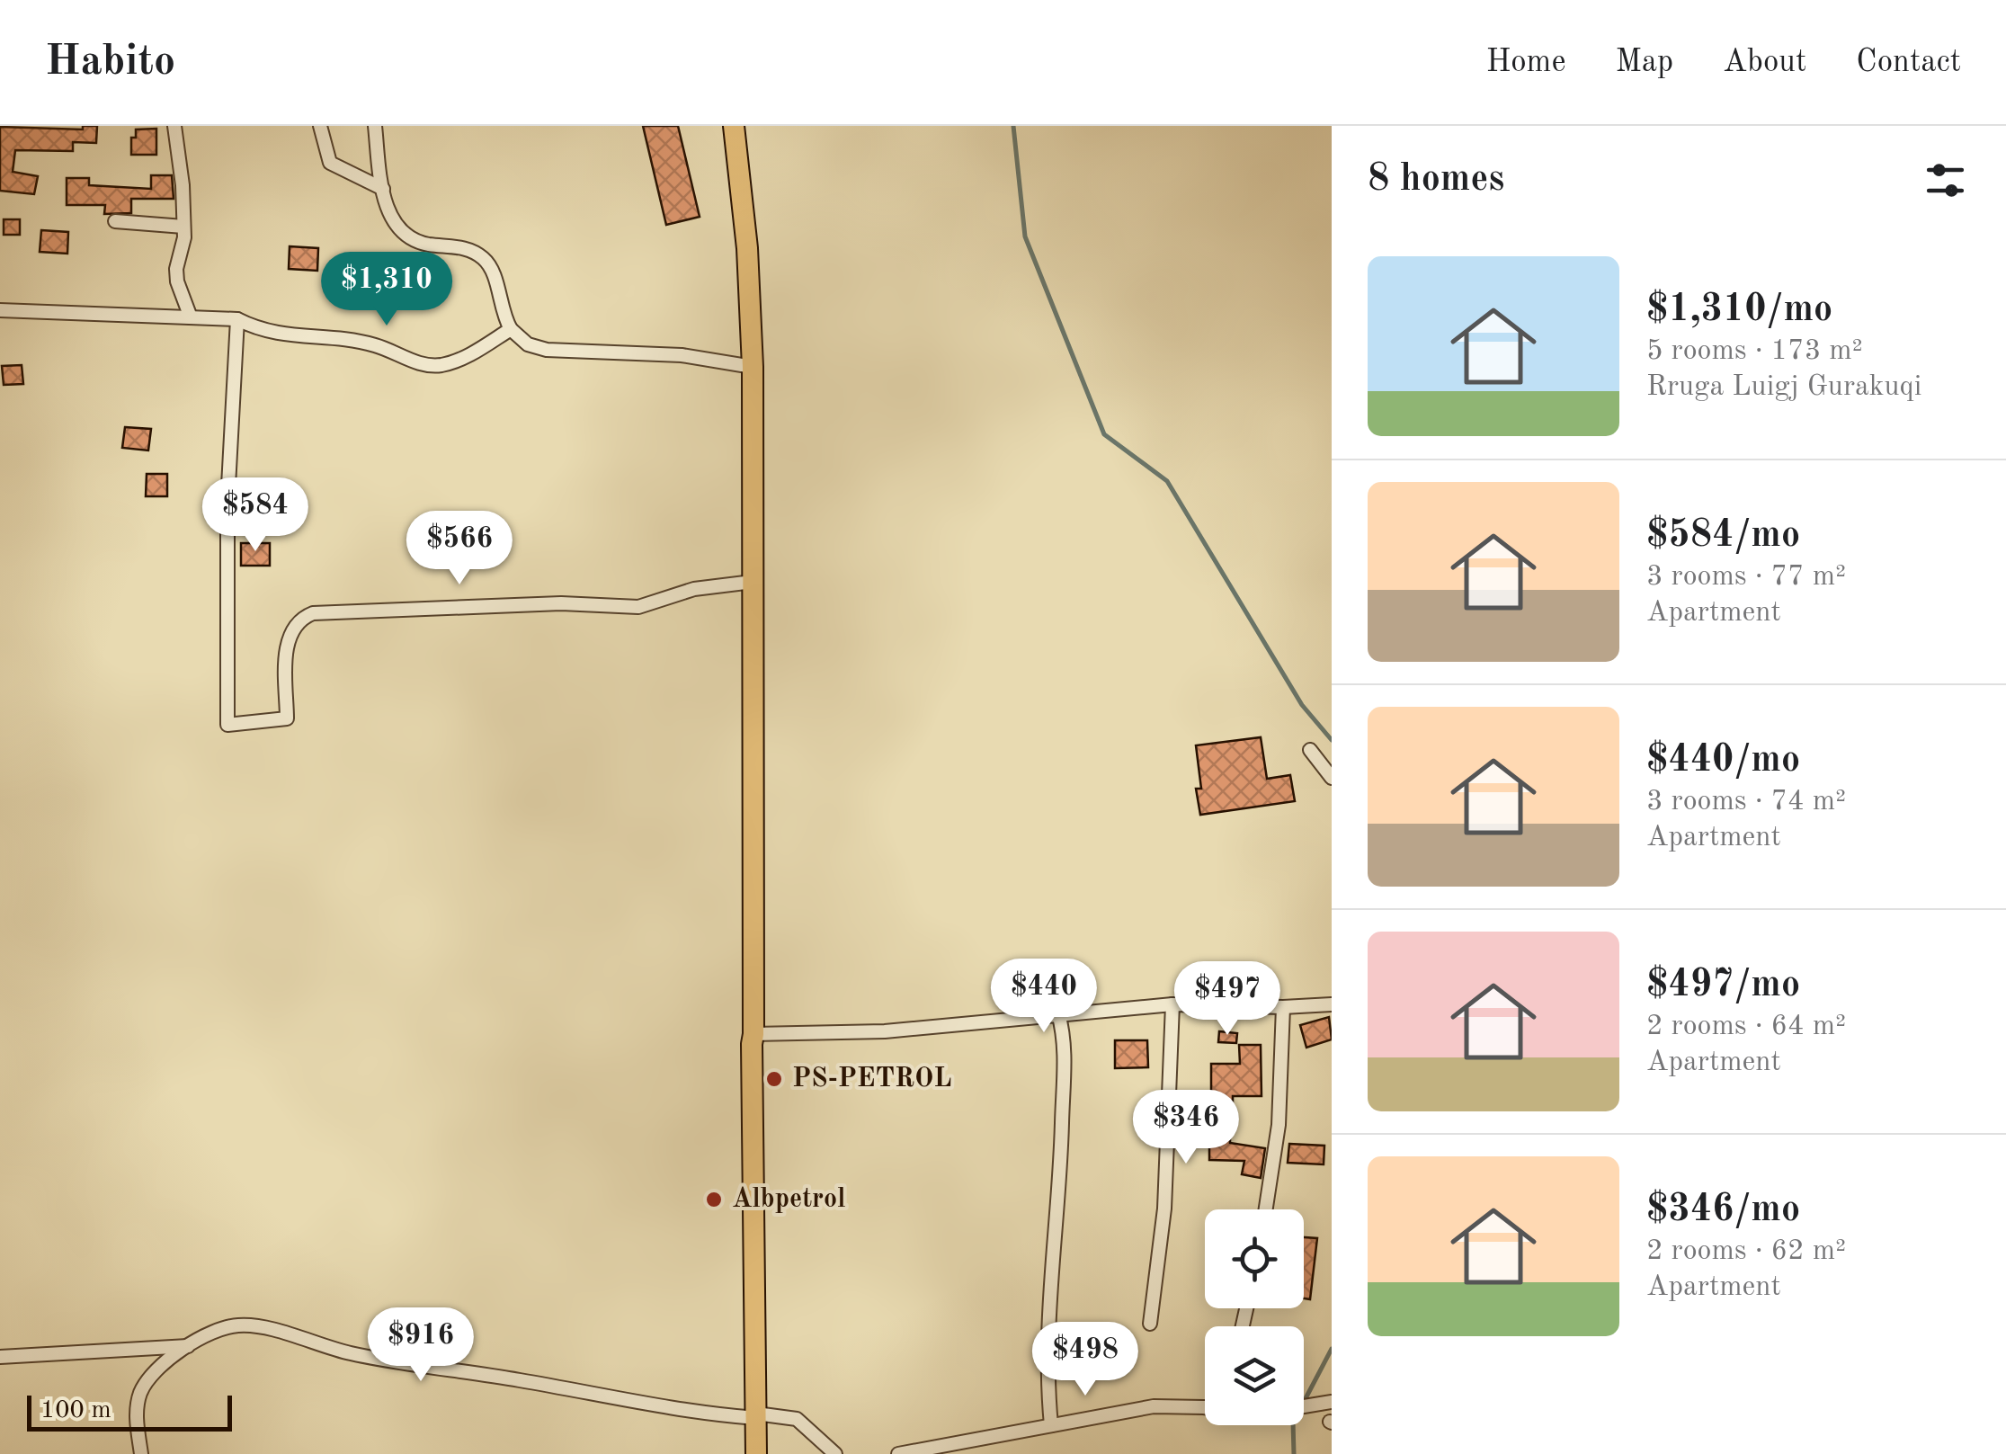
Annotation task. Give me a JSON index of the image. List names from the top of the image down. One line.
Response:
{"places":["PS-PETROL","Albpetrol"],"scale_bar":"100 m","page":{"header":"Habito","nav":["Home","Map","About","Contact"],"heading":"8 homes","list":[{"name":"$1,310/mo","note":"5 rooms · 173 m² · Rruga Luigj Gurakuqi"},{"name":"$584/mo","note":"3 rooms · 77 m² · Apartment"},{"name":"$440/mo","note":"3 rooms · 74 m² · Apartment"},{"name":"$497/mo","note":"2 rooms · 64 m² · Apartment"},{"name":"$346/mo","note":"2 rooms · 62 m² · Apartment"}],"price":["$1,310","$584","$566","$440","$497","$346","$916","$498"],"scale":"100 m"}}
